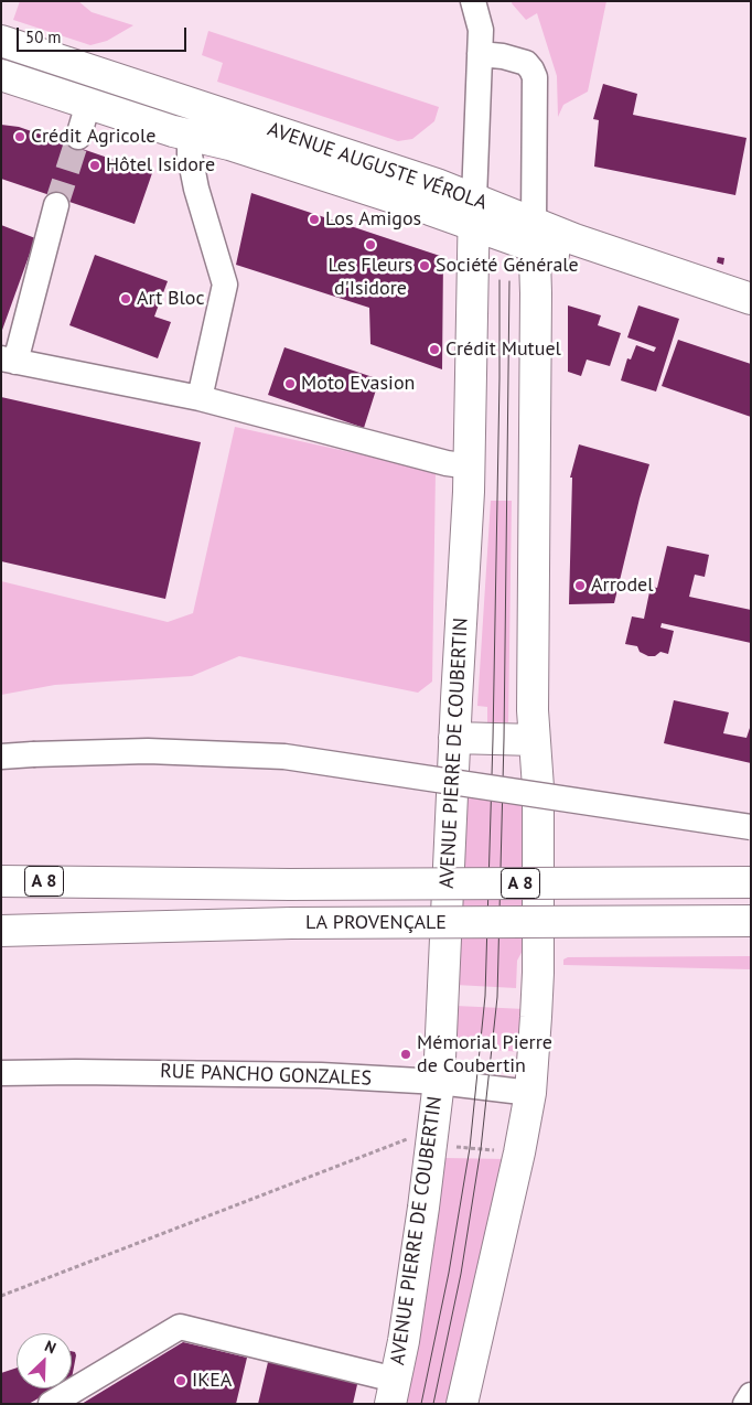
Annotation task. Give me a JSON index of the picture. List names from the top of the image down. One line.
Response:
{"streets":{"main road":["AVENUE AUGUSTE VÉROLA","AVENUE PIERRE DE COUBERTIN","A 8","LA PROVENÇALE"],"street":["RUE PANCHO GONZALES"]},"crossings":[["AVENUE AUGUSTE VÉROLA","AVENUE PIERRE DE COUBERTIN"],["AVENUE PIERRE DE COUBERTIN","RUE PANCHO GONZALES"]],"places":["Crédit Agricole","Hôtel Isidore","Los Amigos","Les Fleurs d'Isidore","Société Générale","Art Bloc","Crédit Mutuel","Moto Evasion","Arrodel","Mémorial Pierre de Coubertin","IKEA"],"scale_bar":"50 m","north":"top right"}
